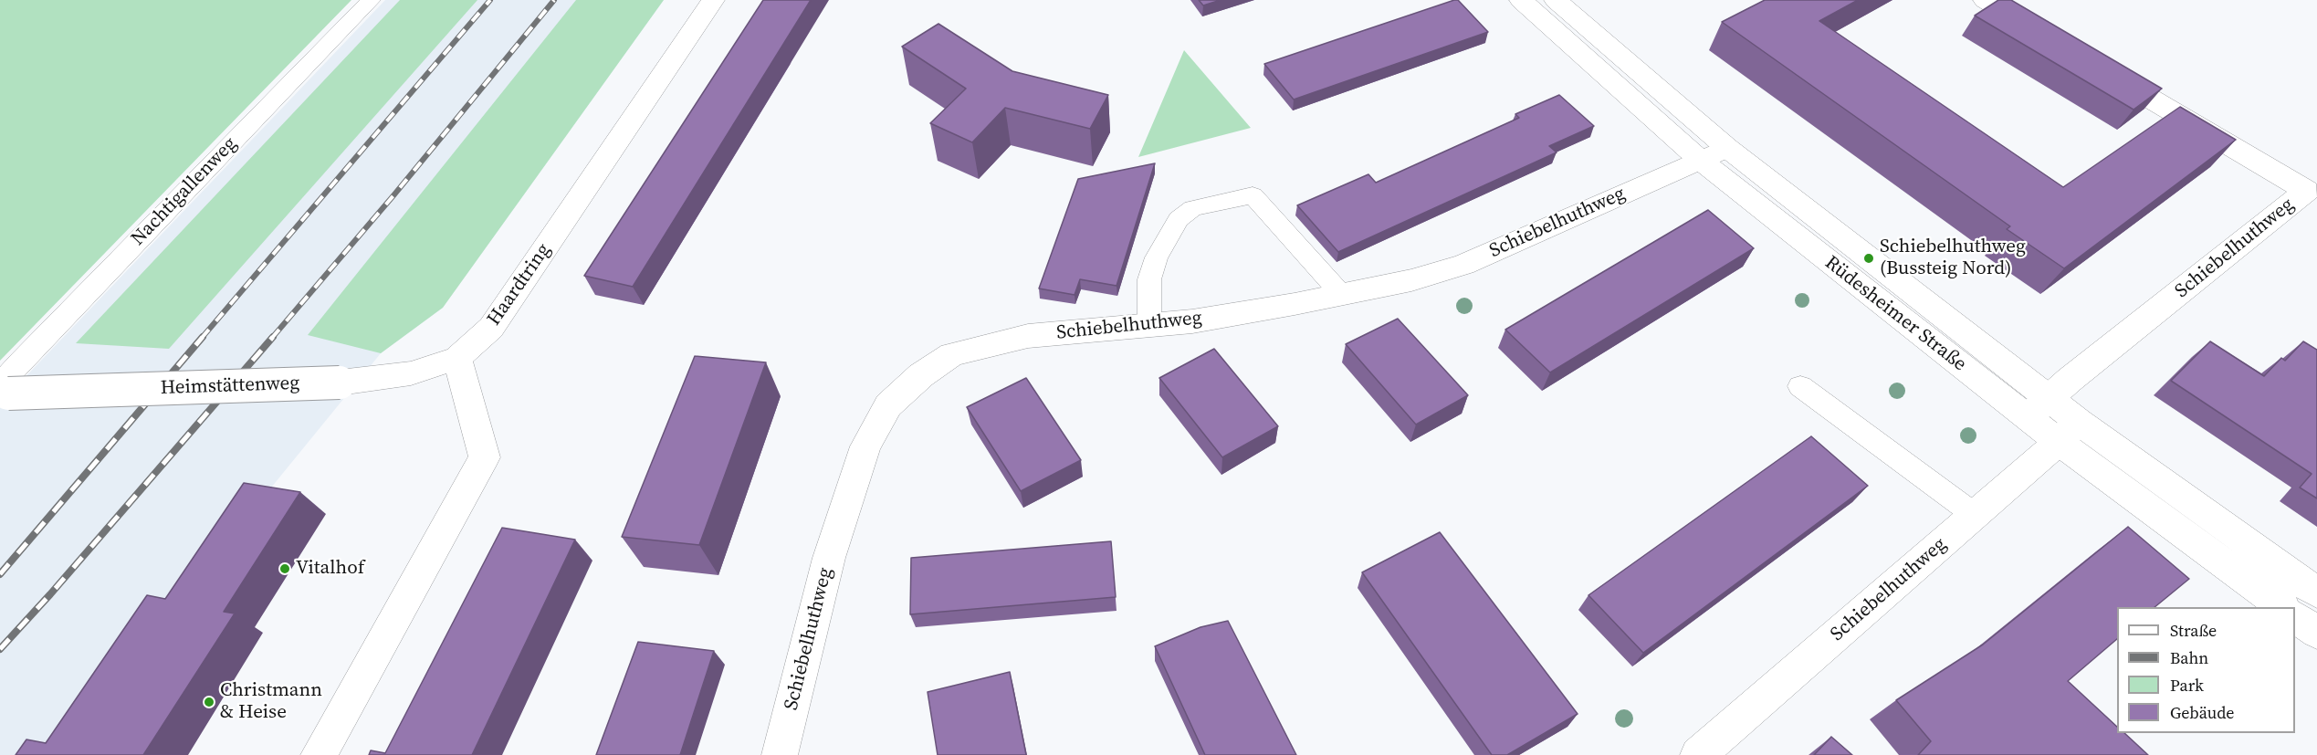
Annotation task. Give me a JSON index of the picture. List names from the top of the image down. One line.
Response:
{"streets":{"street":["Schiebelhuthweg","Haardtring","Rüdesheimer Straße","Heimstättenweg"],"lane":["Nachtigallenweg"]},"crossings":[["Nachtigallenweg","Heimstättenweg"],["Schiebelhuthweg","Rüdesheimer Straße"],["Haardtring","Heimstättenweg"]],"places":["Schiebelhuthweg (Bussteig Nord)","Vitalhof","Christmann & Heise"],"legend":["Straße","Bahn","Park","Gebäude"]}
